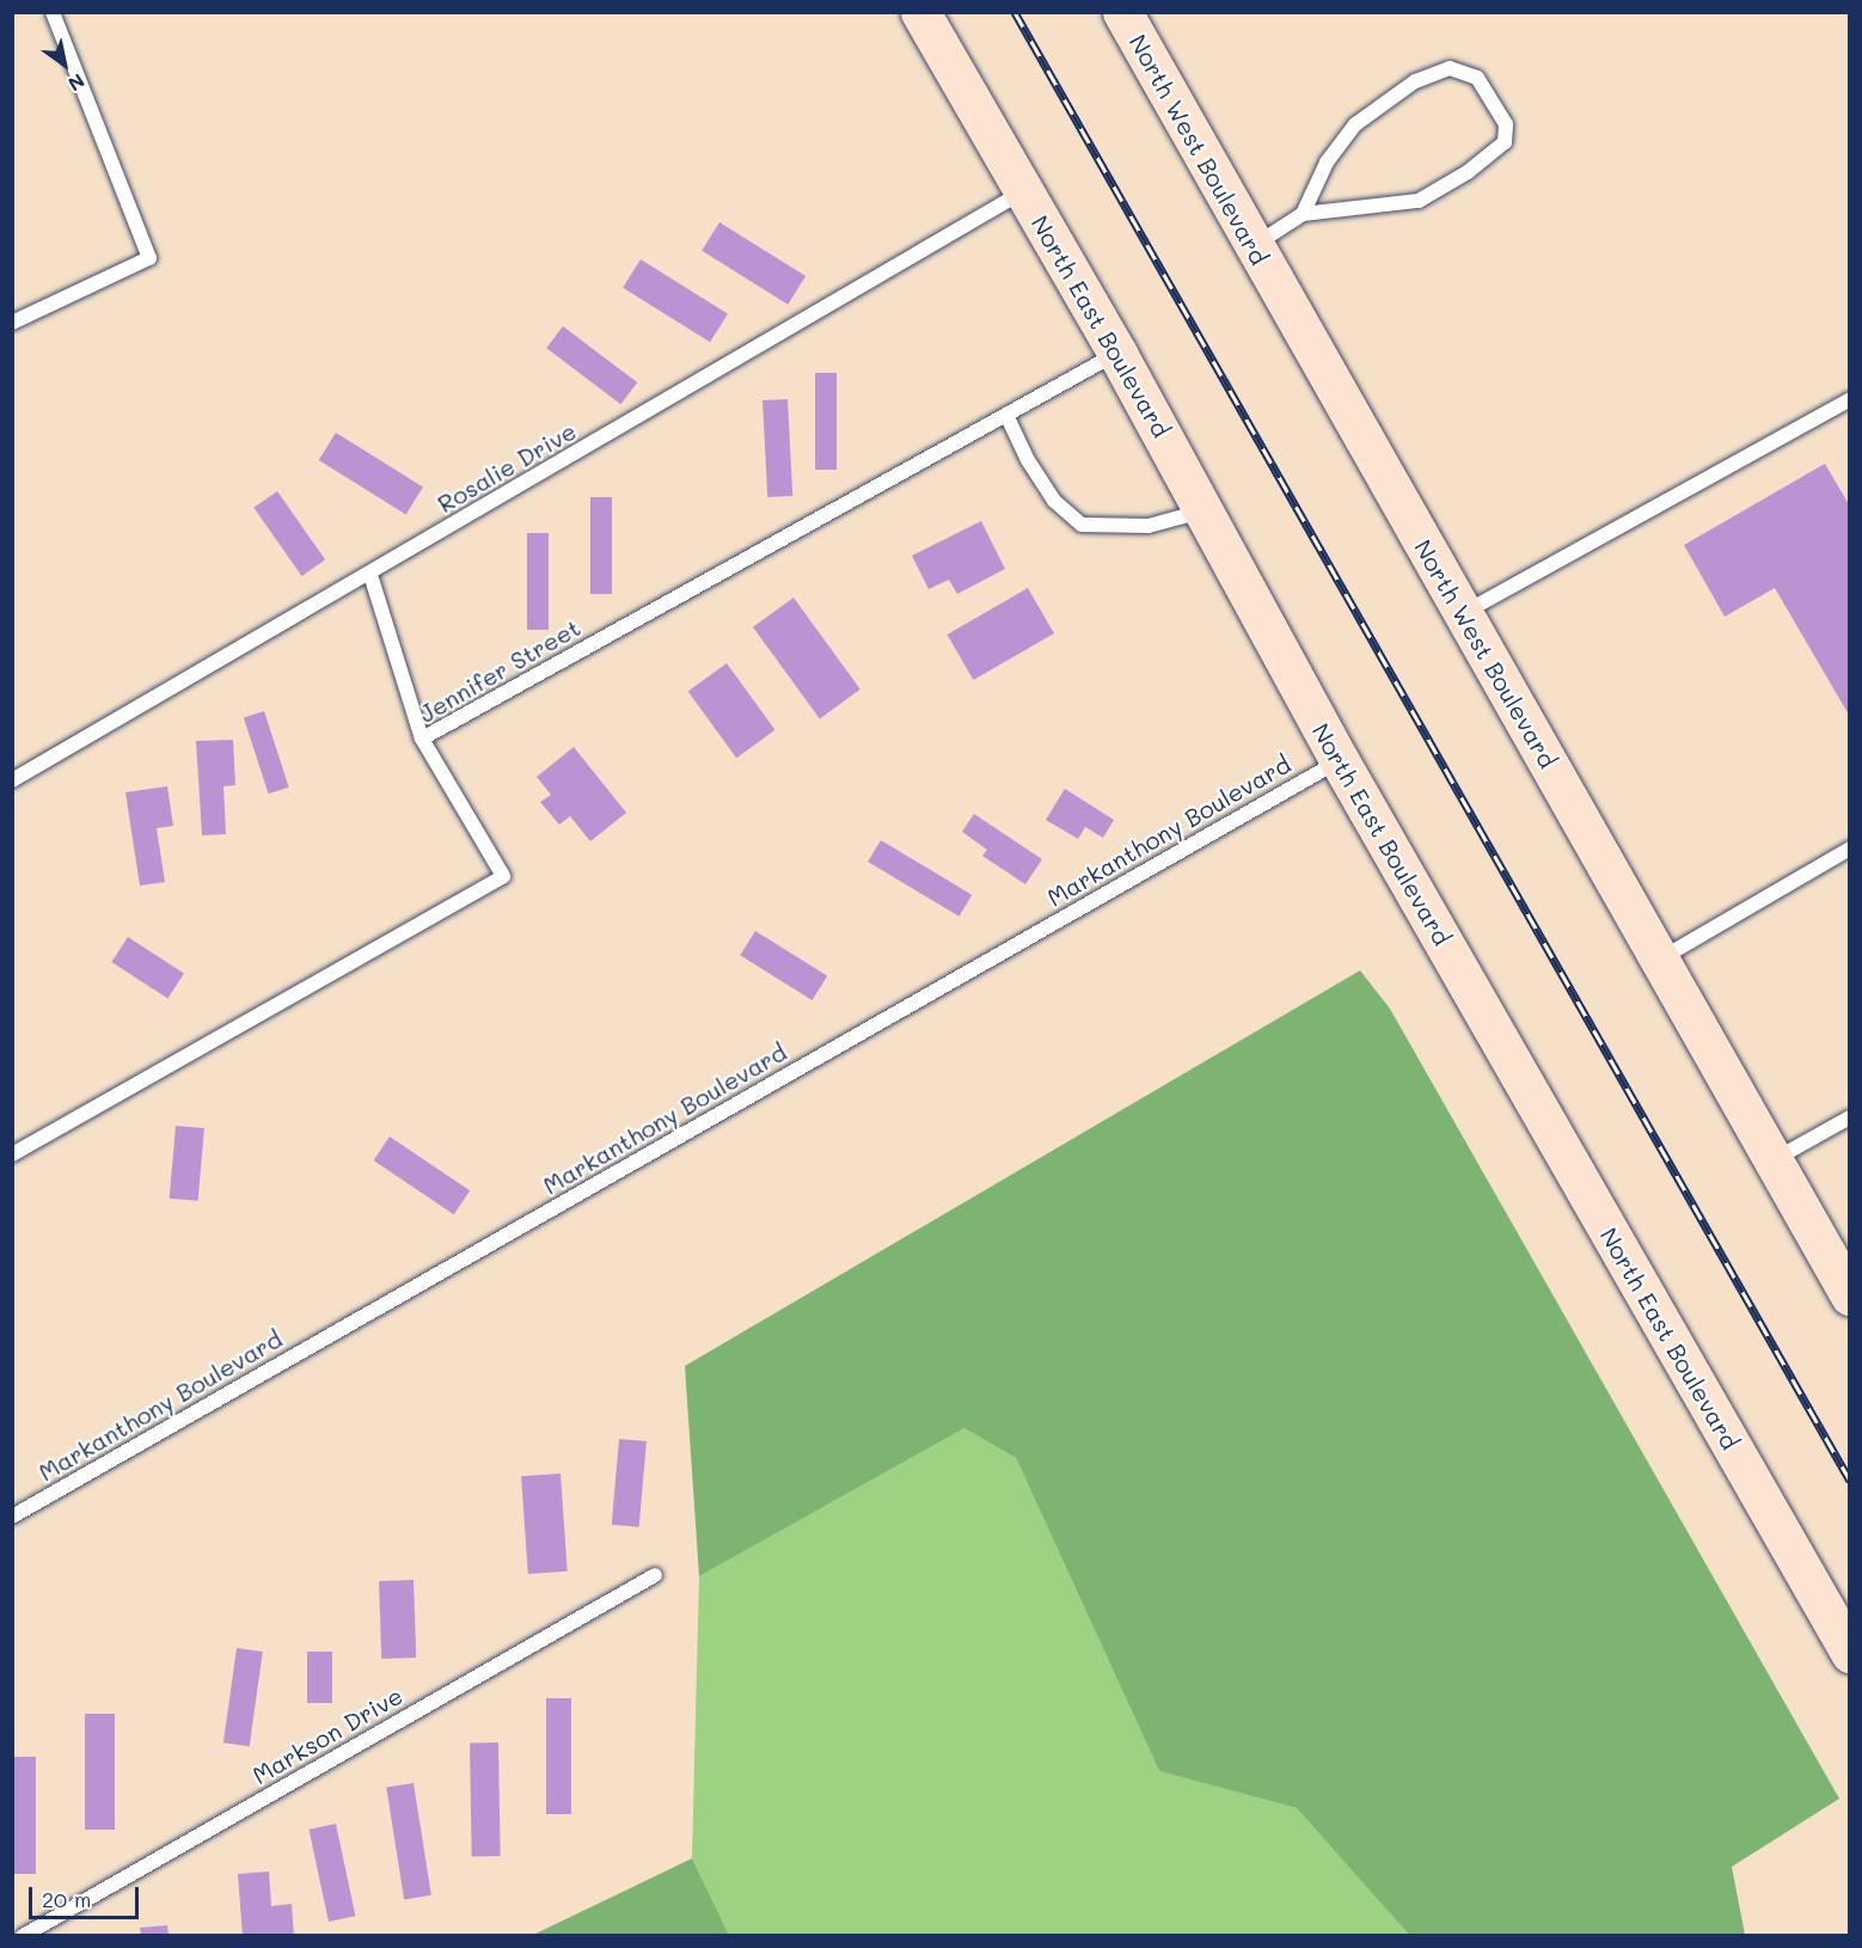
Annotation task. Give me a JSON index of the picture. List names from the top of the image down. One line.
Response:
{"streets":{"main road":["North West Boulevard","North East Boulevard"],"lane":["Rosalie Drive","Jennifer Street","Markanthony Boulevard","Markson Drive"]},"crossings":[["North East Boulevard","Rosalie Drive"],["North East Boulevard","Jennifer Street"],["North East Boulevard","Markanthony Boulevard"]],"scale_bar":"20 m","north":"bottom right"}
